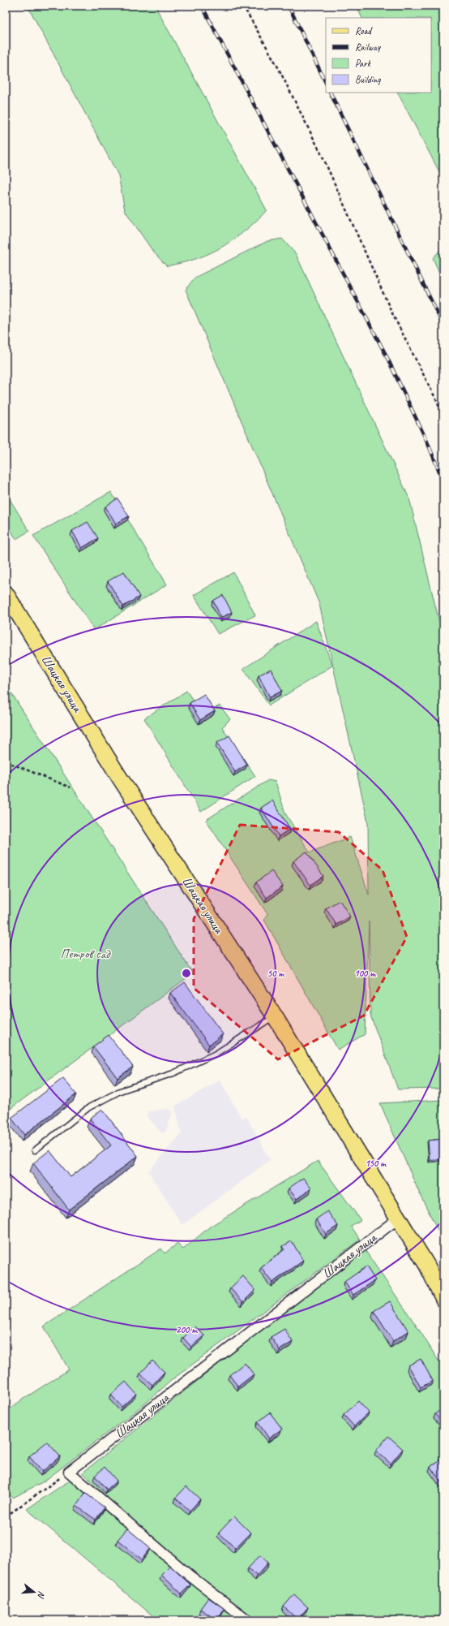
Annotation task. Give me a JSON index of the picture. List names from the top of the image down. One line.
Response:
{"streets":{"main road":["Шацкая улица"]},"parks":["Петров сад"],"legend":["Road","Railway","Park","Building"],"north":"right","rings":["50 m","100 m","150 m","200 m"]}
